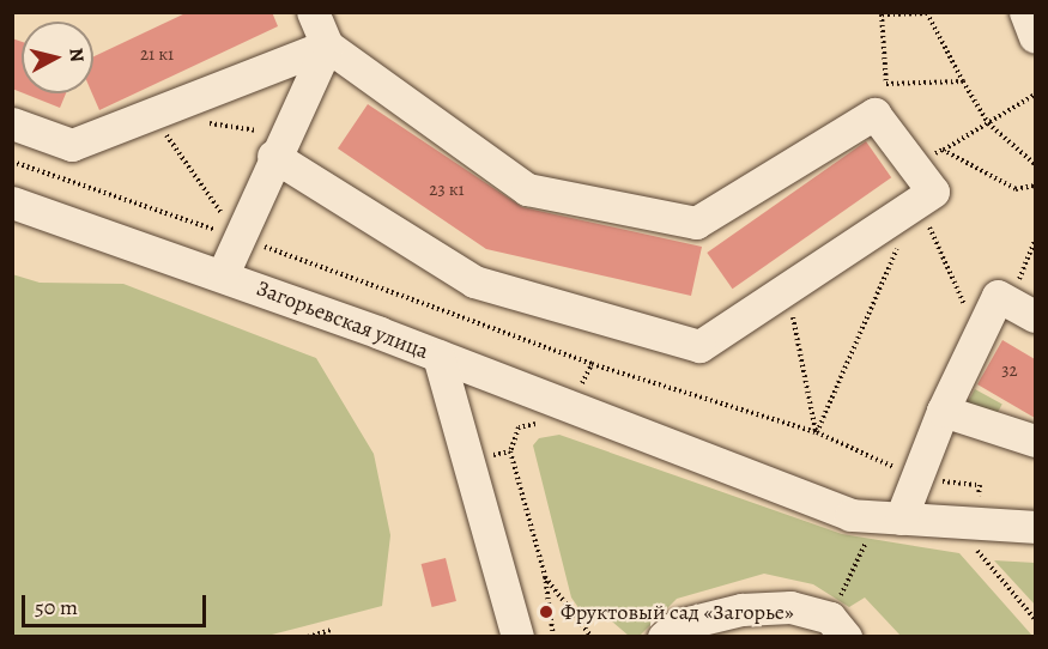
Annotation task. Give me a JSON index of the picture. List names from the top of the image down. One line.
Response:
{"streets":{"street":["Загорьевская улица"]},"places":["Фруктовый сад «Загорье»"],"house_numbers":["21 к1","23 к1","32"],"scale_bar":"50 m","north":"right"}
